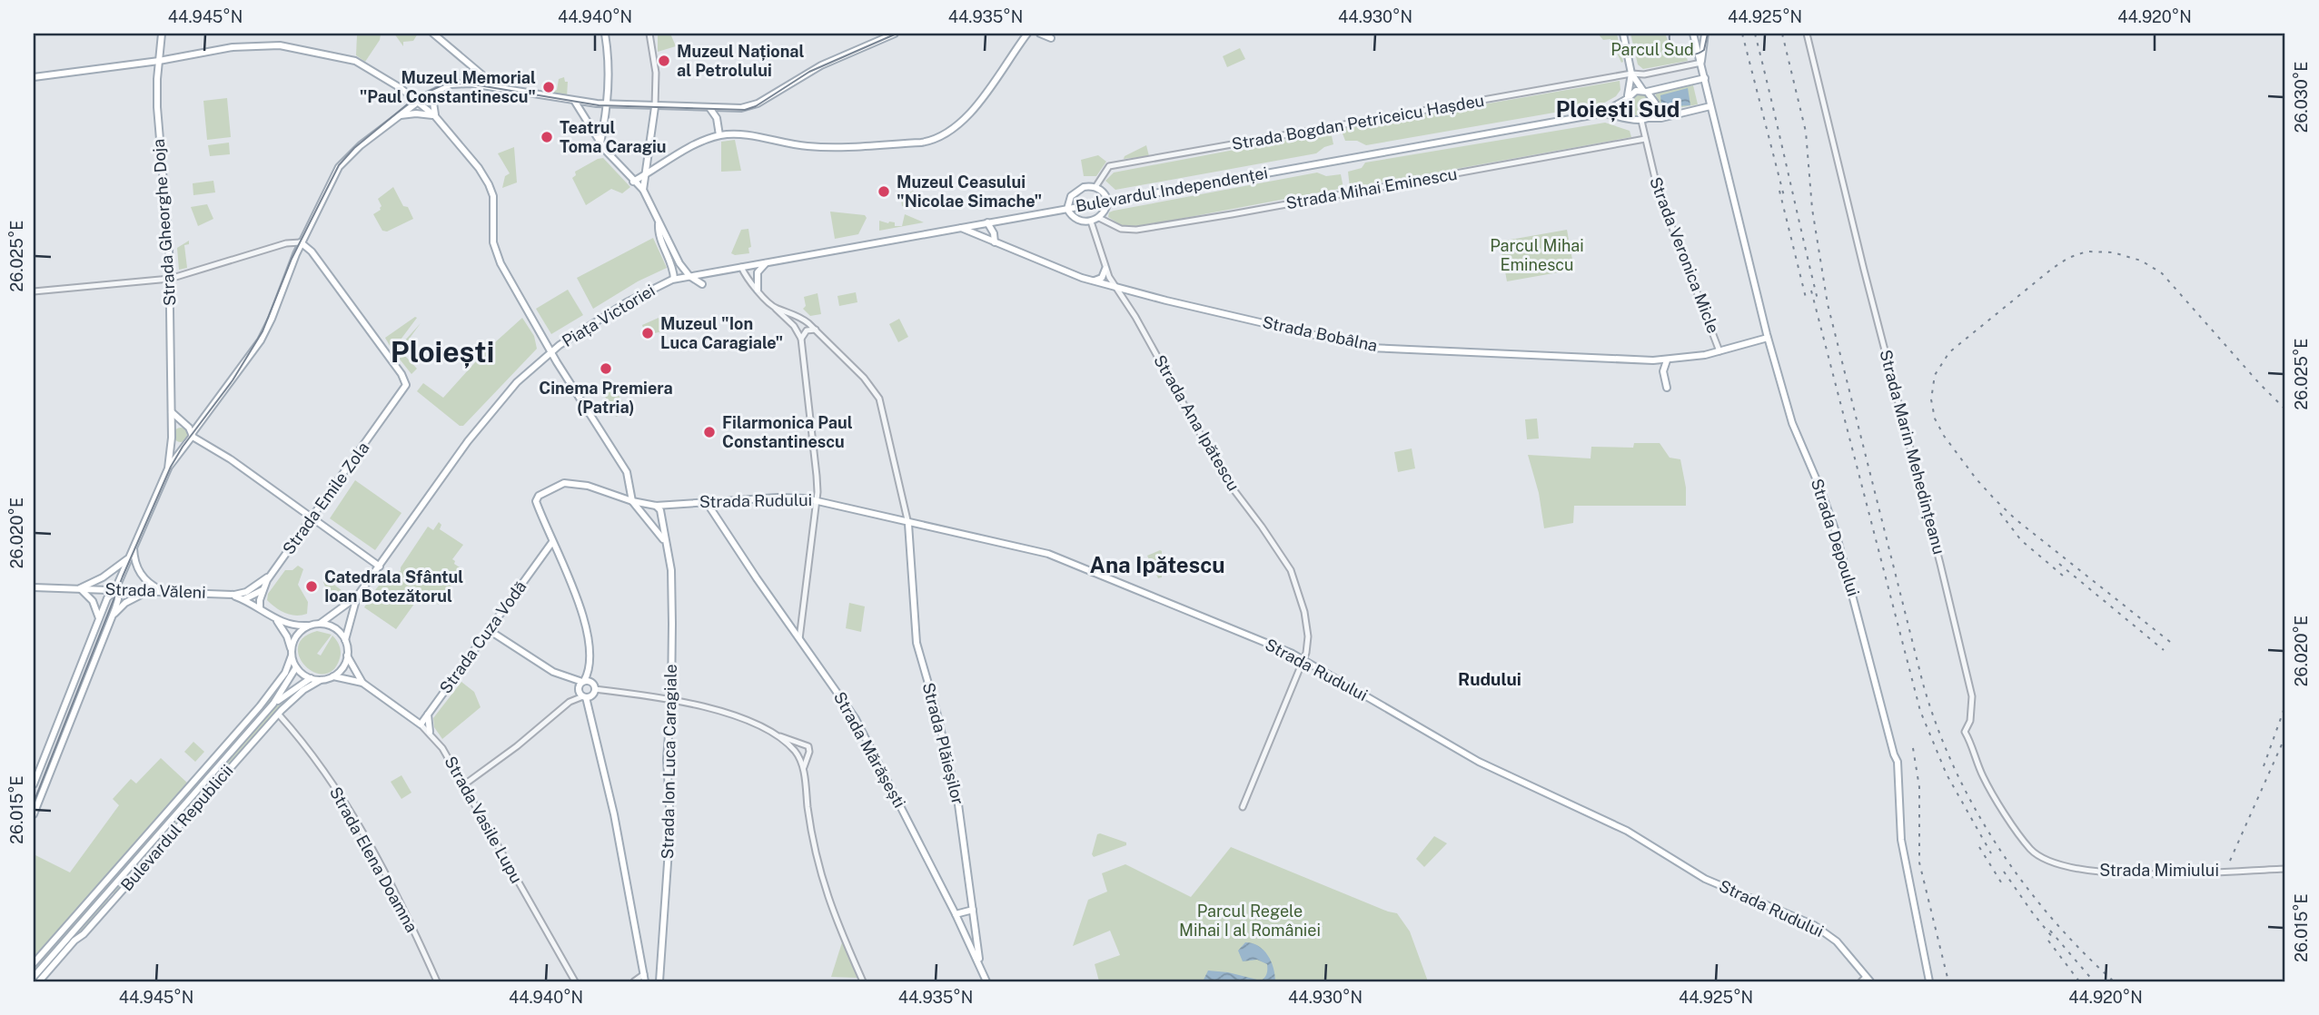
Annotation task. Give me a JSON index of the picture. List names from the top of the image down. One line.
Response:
{"streets":{"main road":["Bulevardul Independenței","Strada Gheorghe Doja","Piața Victoriei","Strada Bobâlna","Strada Emile Zola","Strada Rudului","Strada Depoului","Strada Văleni","Strada Cuza Vodă","Strada Plăieșilor","Strada Mărășești","Strada Ion Luca Caragiale","Strada Vasile Lupu","Bulevardul Republicii"],"street":["Strada Bogdan Petriceicu Hașdeu","Strada Mihai Eminescu","Strada Veronica Micle","Strada Ana Ipătescu","Strada Marin Mehedințeanu","Strada Elena Doamna","Strada Mimiului"]},"crossings":[["Strada Bogdan Petriceicu Hașdeu","Strada Depoului"],["Strada Mihai Eminescu","Strada Veronica Micle"],["Bulevardul Independenței","Strada Veronica Micle"],["Bulevardul Independenței","Piața Victoriei"],["Bulevardul Independenței","Strada Bobâlna"],["Bulevardul Independenței","Strada Depoului"],["Strada Gheorghe Doja","Strada Văleni"],["Strada Veronica Micle","Strada Bobâlna"],["Strada Bobâlna","Strada Ana Ipătescu"],["Strada Bobâlna","Strada Depoului"],["Strada Ana Ipătescu","Strada Rudului"],["Strada Marin Mehedințeanu","Strada Mimiului"],["Strada Emile Zola","Strada Văleni"],["Strada Rudului","Strada Plăieșilor"],["Strada Rudului","Strada Mărășești"],["Strada Rudului","Strada Ion Luca Caragiale"],["Strada Cuza Vodă","Strada Vasile Lupu"],["Strada Plăieșilor","Strada Mărășești"],["Strada Vasile Lupu","Bulevardul Republicii"],["Bulevardul Republicii","Strada Elena Doamna"]],"districts":["Ploiești Sud","Ploiești","Ana Ipătescu","Rudului"],"parks":["Parcul Sud","Parcul Mihai Eminescu","Parcul Regele Mihai I al României"],"places":["Muzeul Național al Petrolului","Muzeul Memorial \"Paul Constantinescu\"","Teatrul Toma Caragiu","Muzeul Ceasului \"Nicolae Simache\"","Muzeul \"Ion Luca Caragiale\"","Cinema Premiera (Patria)","Filarmonica Paul Constantinescu","Catedrala Sfântul Ioan Botezătorul"],"coordinates":["44.945°N","44.940°N","44.935°N","44.930°N","44.925°N","44.920°N","26.030°E","26.025°E","26.020°E","26.015°E"]}
